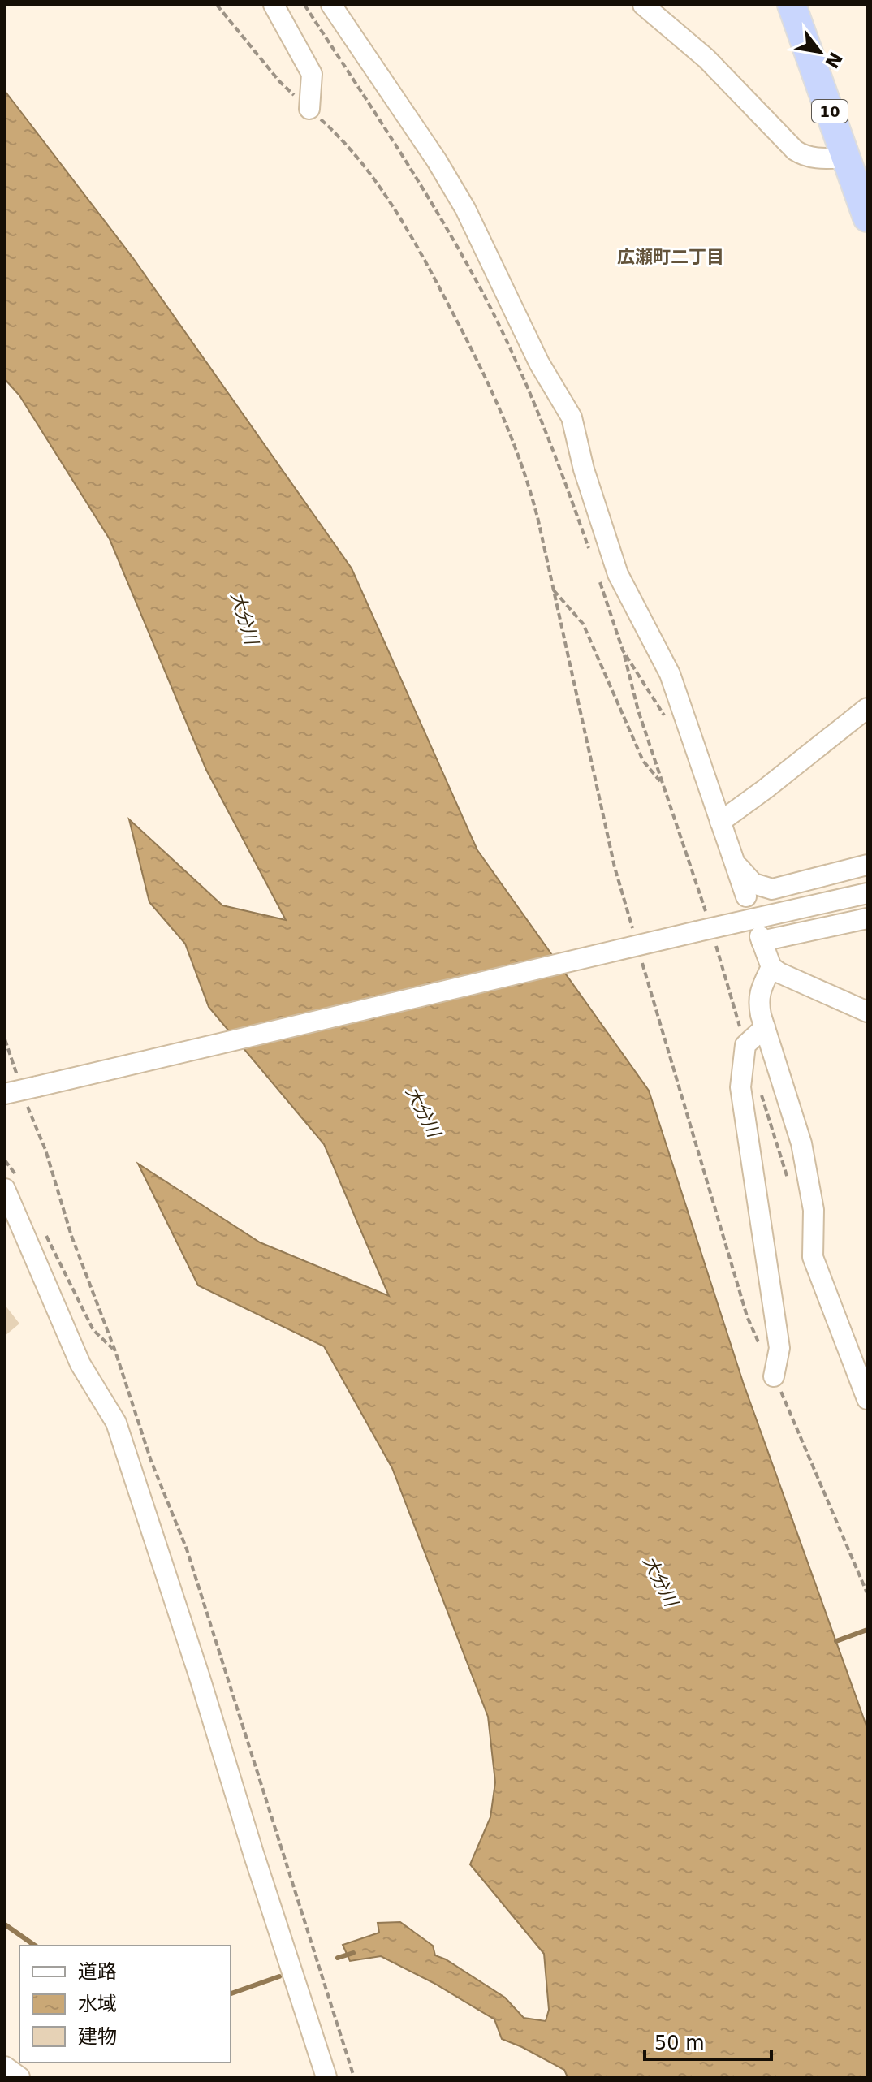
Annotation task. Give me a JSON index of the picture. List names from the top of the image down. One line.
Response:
{"streets":{"highway":["10"]},"districts":["広瀬町二丁目"],"water":["大分川"],"legend":["道路","水域","建物"],"scale_bar":"50 m","north":"bottom right"}
